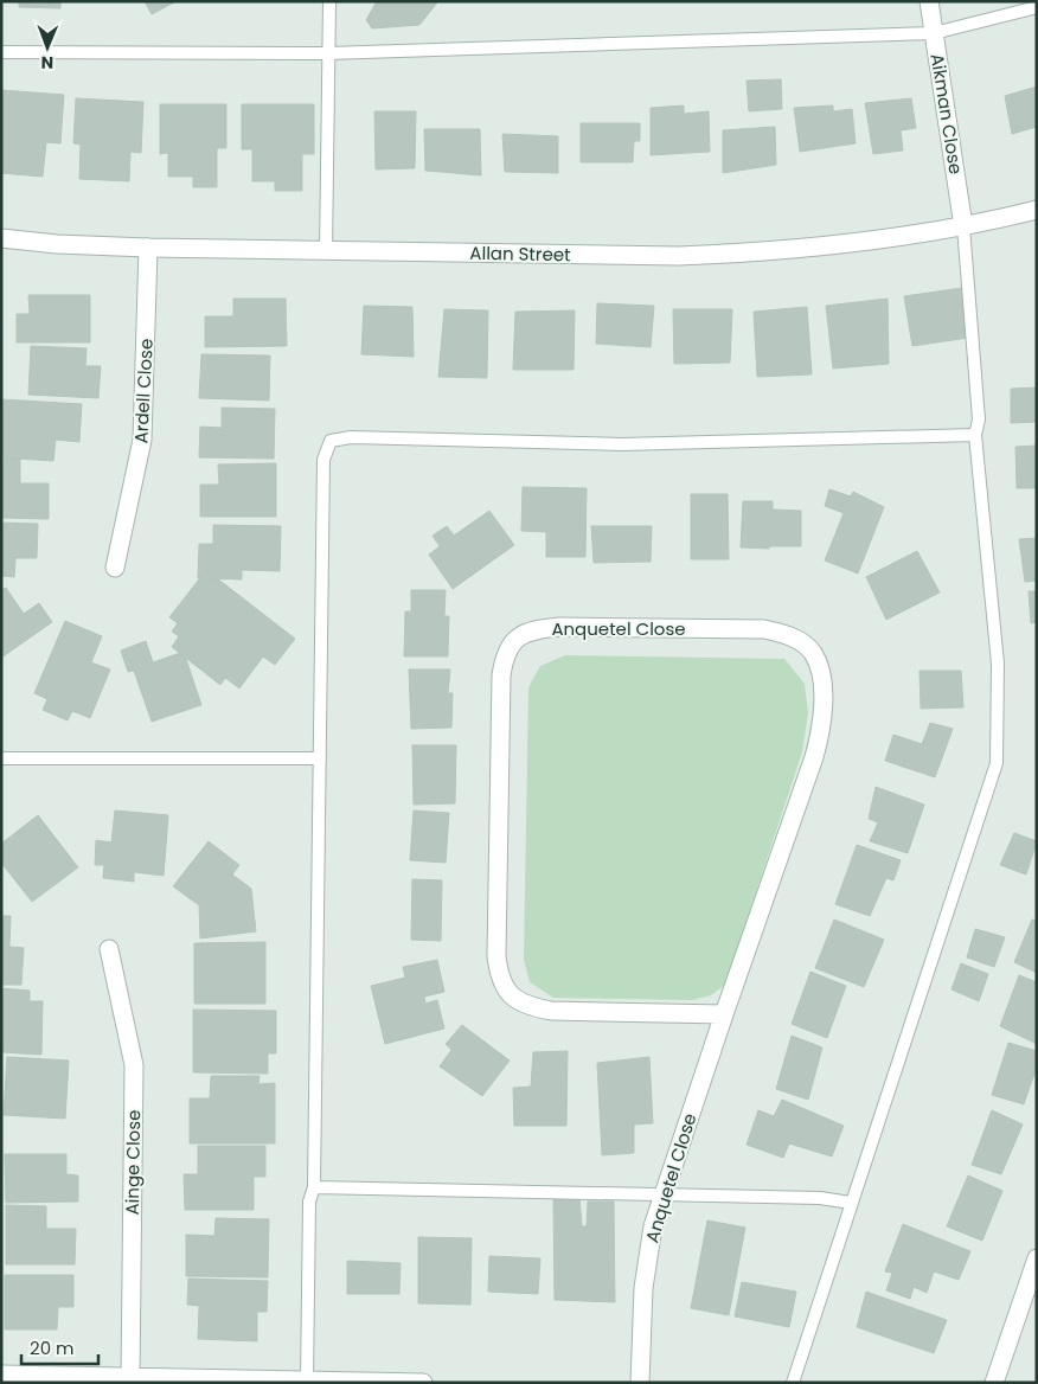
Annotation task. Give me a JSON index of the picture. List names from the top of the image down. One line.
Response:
{"streets":{"street":["Aikman Close","Allan Street","Ardell Close","Anquetel Close","Ainge Close"]},"crossings":[["Aikman Close","Allan Street"],["Allan Street","Ardell Close"]],"scale_bar":"20 m","north":"bottom"}
